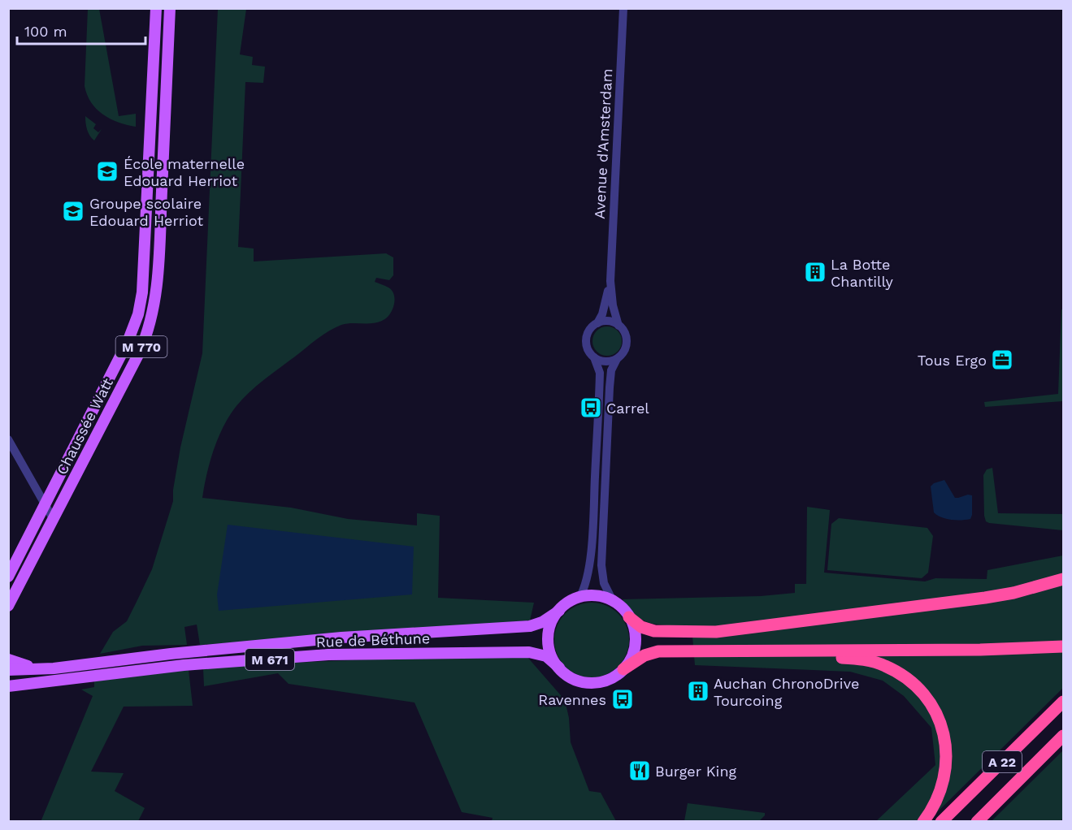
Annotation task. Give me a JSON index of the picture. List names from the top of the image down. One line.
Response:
{"streets":{"highway":["A 22"],"main road":["M 770","Chaussée Watt","Rue de Béthune","M 671"],"street":["Avenue d'Amsterdam"]},"places":{"school or university":["École maternelle Edouard Herriot","Groupe scolaire Edouard Herriot"],"building":["La Botte Chantilly","Auchan ChronoDrive Tourcoing"],"office":["Tous Ergo"],"bus stop":["Carrel","Ravennes"],"restaurant":["Burger King"]},"scale_bar":"100 m"}
